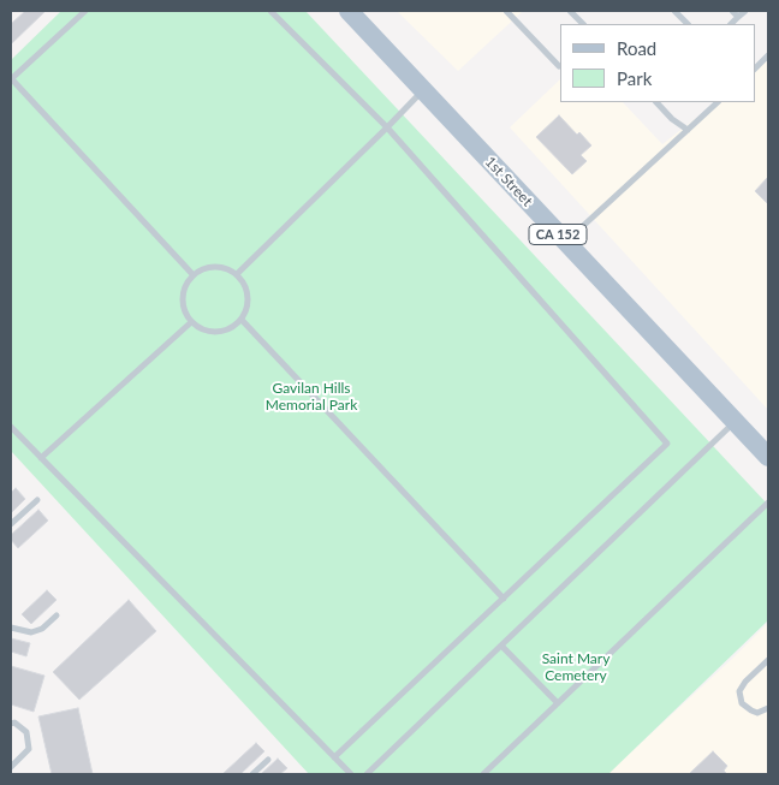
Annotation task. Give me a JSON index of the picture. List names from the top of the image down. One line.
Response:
{"streets":{"main road":["1st Street","CA 152"]},"parks":["Gavilan Hills Memorial Park","Saint Mary Cemetery"],"legend":["Road","Park"]}
